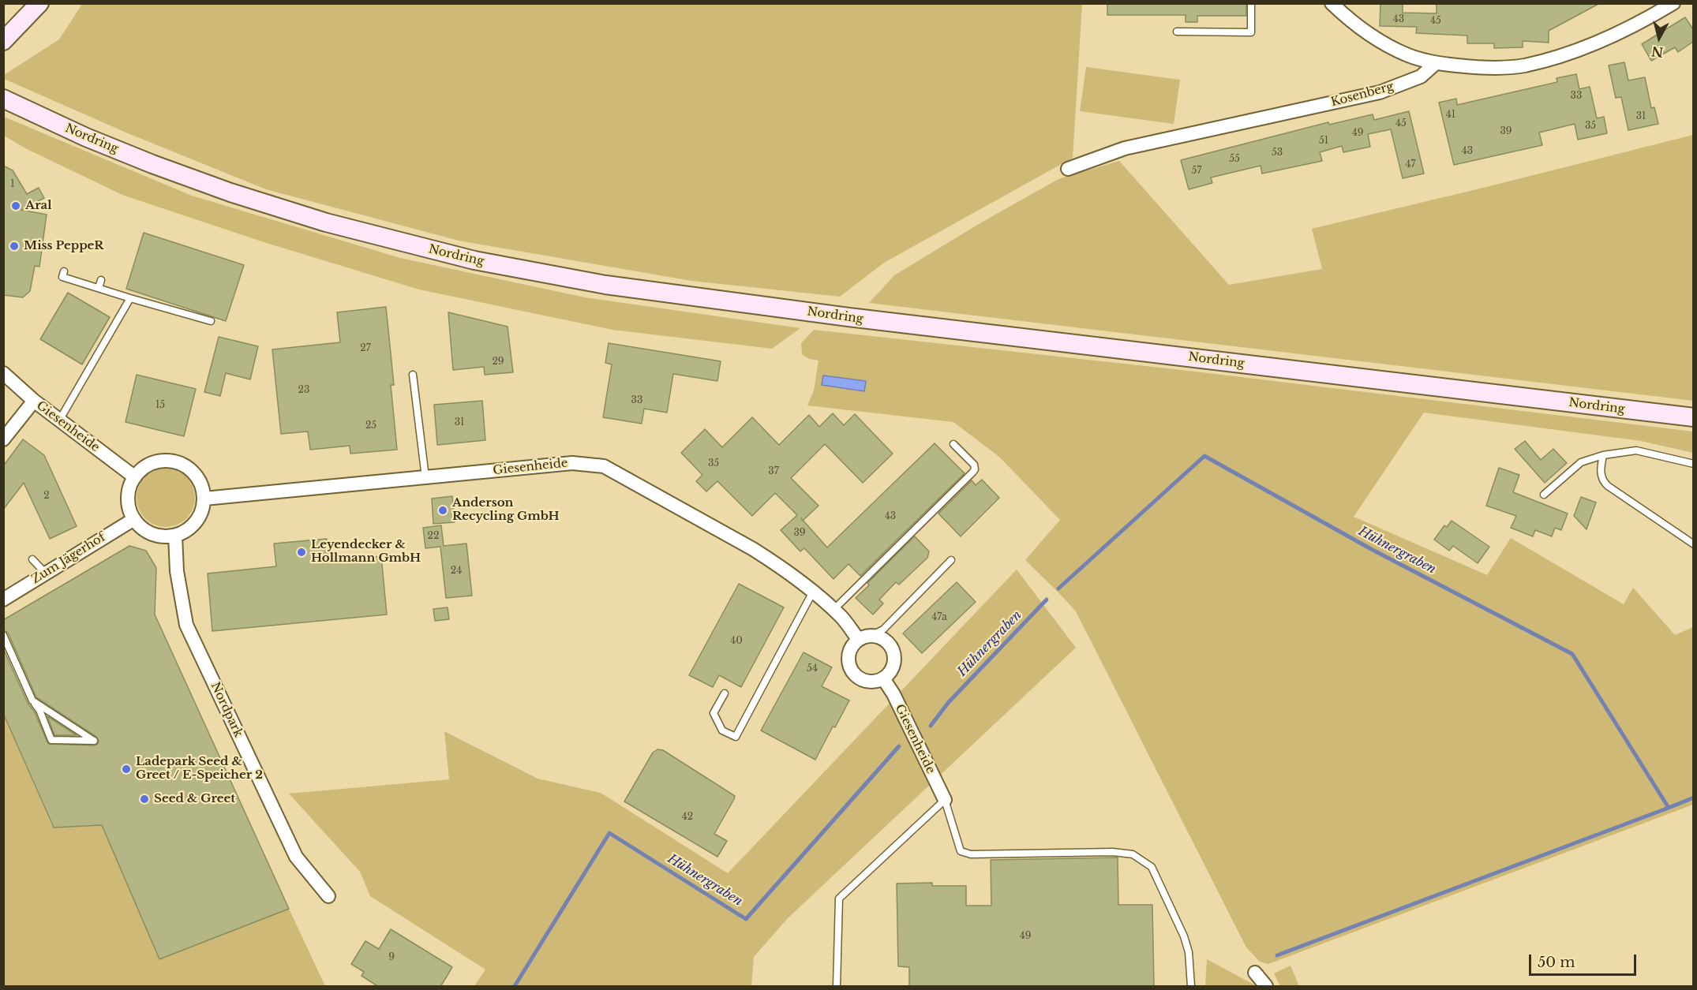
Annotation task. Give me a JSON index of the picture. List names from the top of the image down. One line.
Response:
{"streets":{"main road":["Nordring"],"street":["Kosenberg","Giesenheide","Zum Jägerhof","Nordpark"]},"crossings":[["Giesenheide","Zum Jägerhof"],["Giesenheide","Nordpark"],["Zum Jägerhof","Nordpark"]],"water":["Hühnergraben"],"places":["Aral","Miss PeppeR","Anderson Recycling GmbH","Leyendecker & Hollmann GmbH","Ladepark Seed & Greet / E-Speicher 2","Seed & Greet"],"house_numbers":["43","45","33","41","31","45","35","39","49","51","43","53","55","47","57","1","27","29","23","33","15","31","25","35","37","2","43","39","22","24","47a","40","54","42","49","9"],"scale_bar":"50 m","north":"bottom"}
